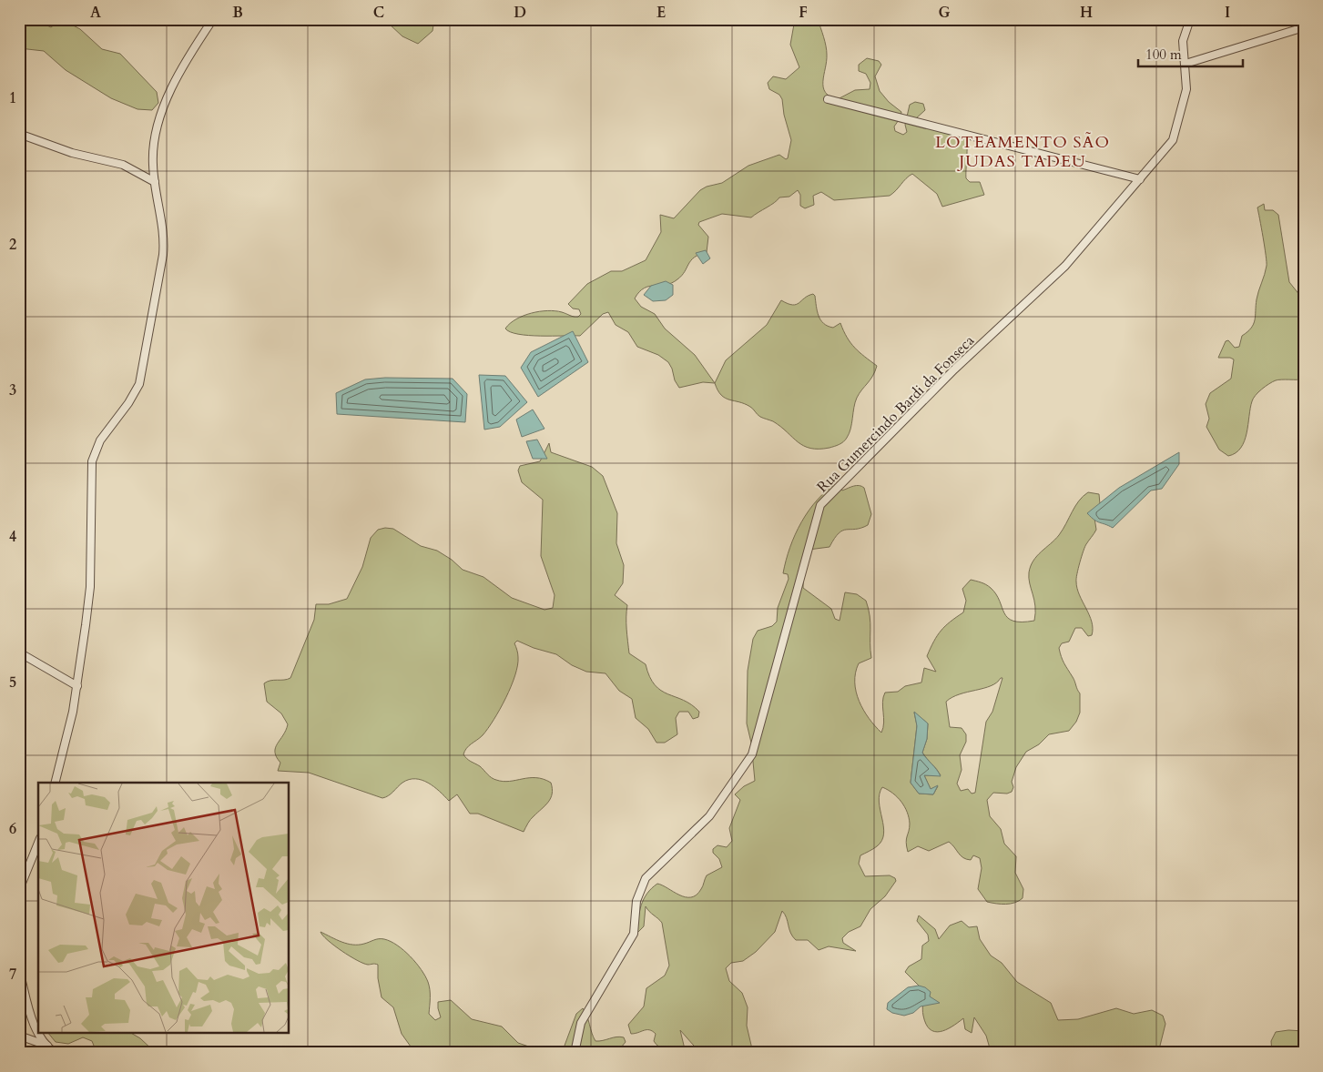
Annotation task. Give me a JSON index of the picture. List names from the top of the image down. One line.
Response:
{"streets":{"street":["Rua Gumercindo Bardi da Fonseca"]},"districts":["LOTEAMENTO SÃO JUDAS TADEU"],"scale_bar":"100 m","grid":{"columns":["A","B","C","D","E","F","G","H","I"],"rows":["1","2","3","4","5","6","7"]}}
